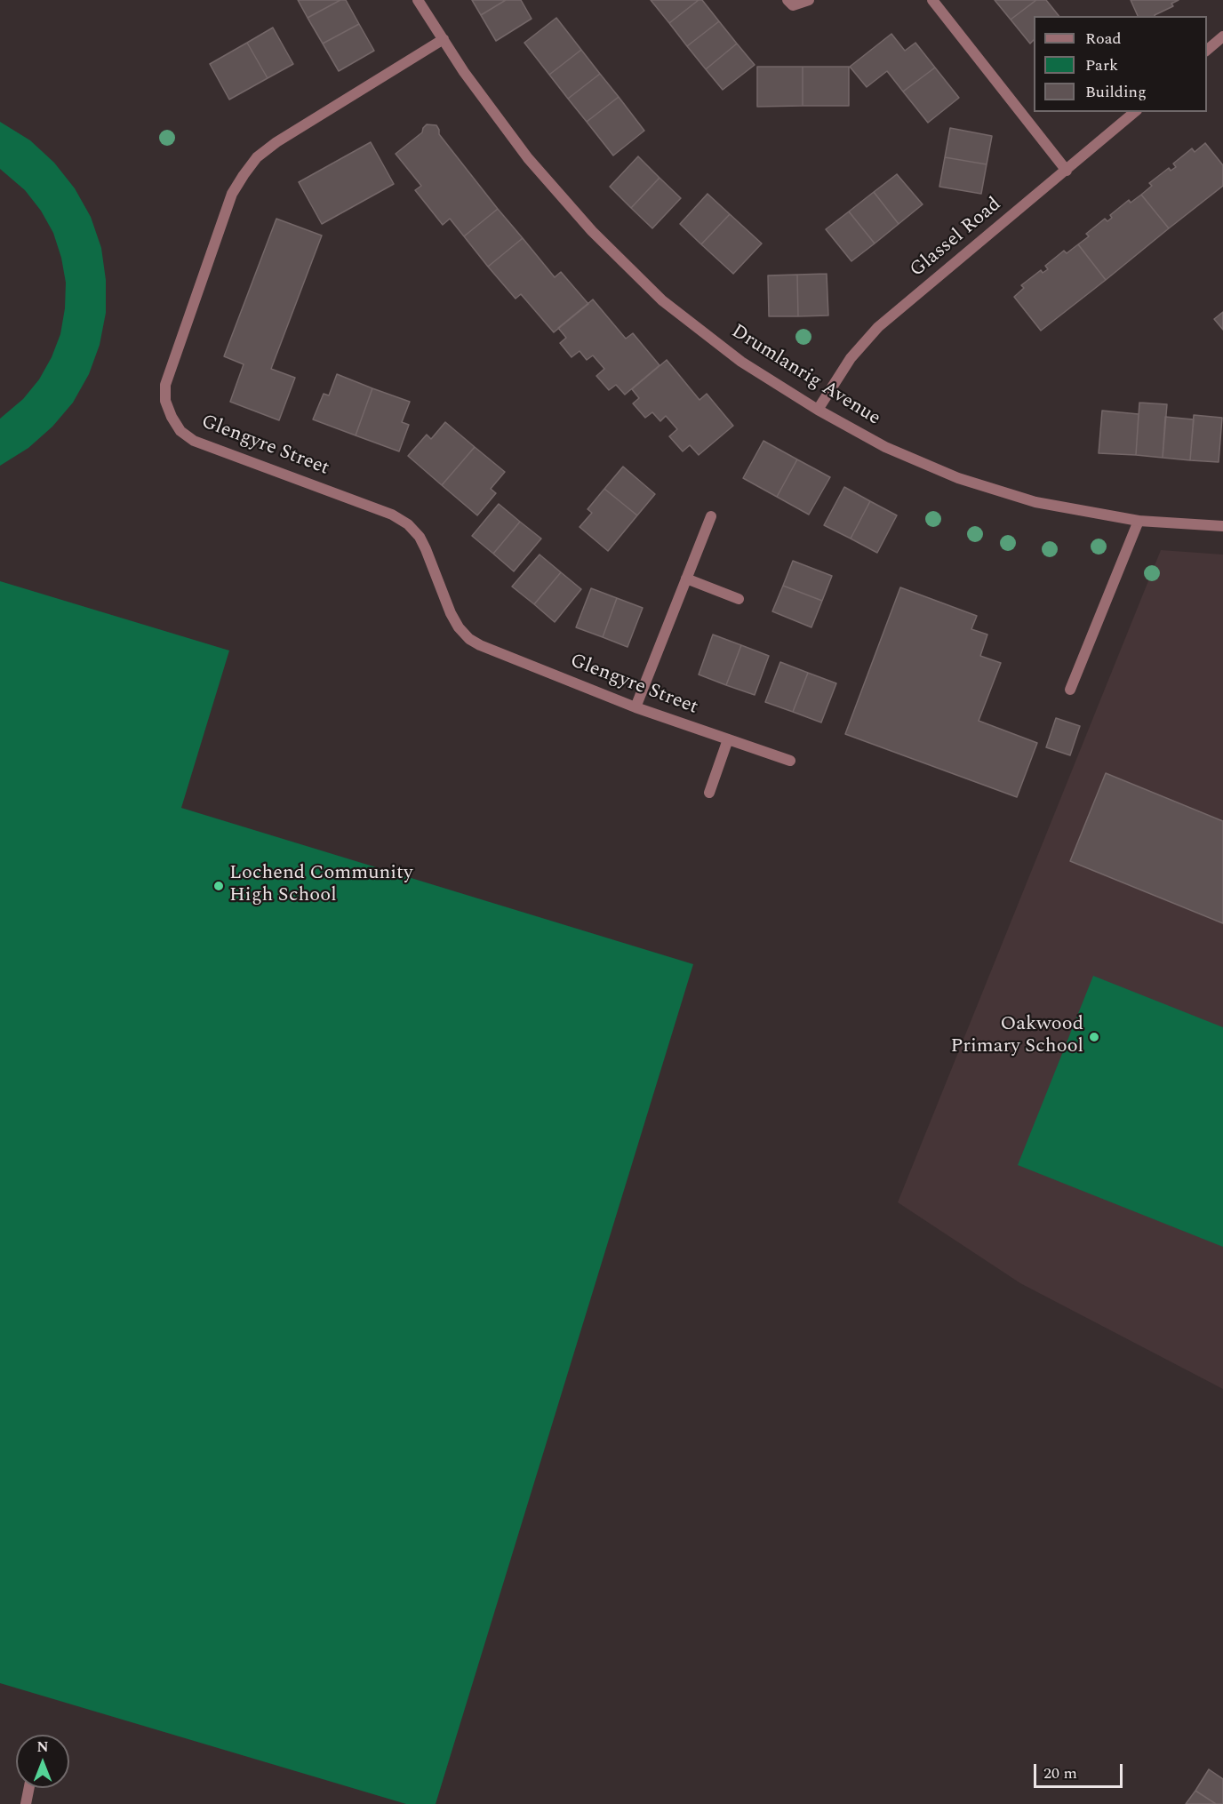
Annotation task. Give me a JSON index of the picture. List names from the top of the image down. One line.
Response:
{"streets":{"street":["Glassel Road","Drumlanrig Avenue","Glengyre Street"]},"crossings":[["Glassel Road","Drumlanrig Avenue"],["Drumlanrig Avenue","Glengyre Street"]],"places":["Lochend Community High School","Oakwood Primary School"],"legend":["Road","Park","Building"],"scale_bar":"20 m","north":"top"}
